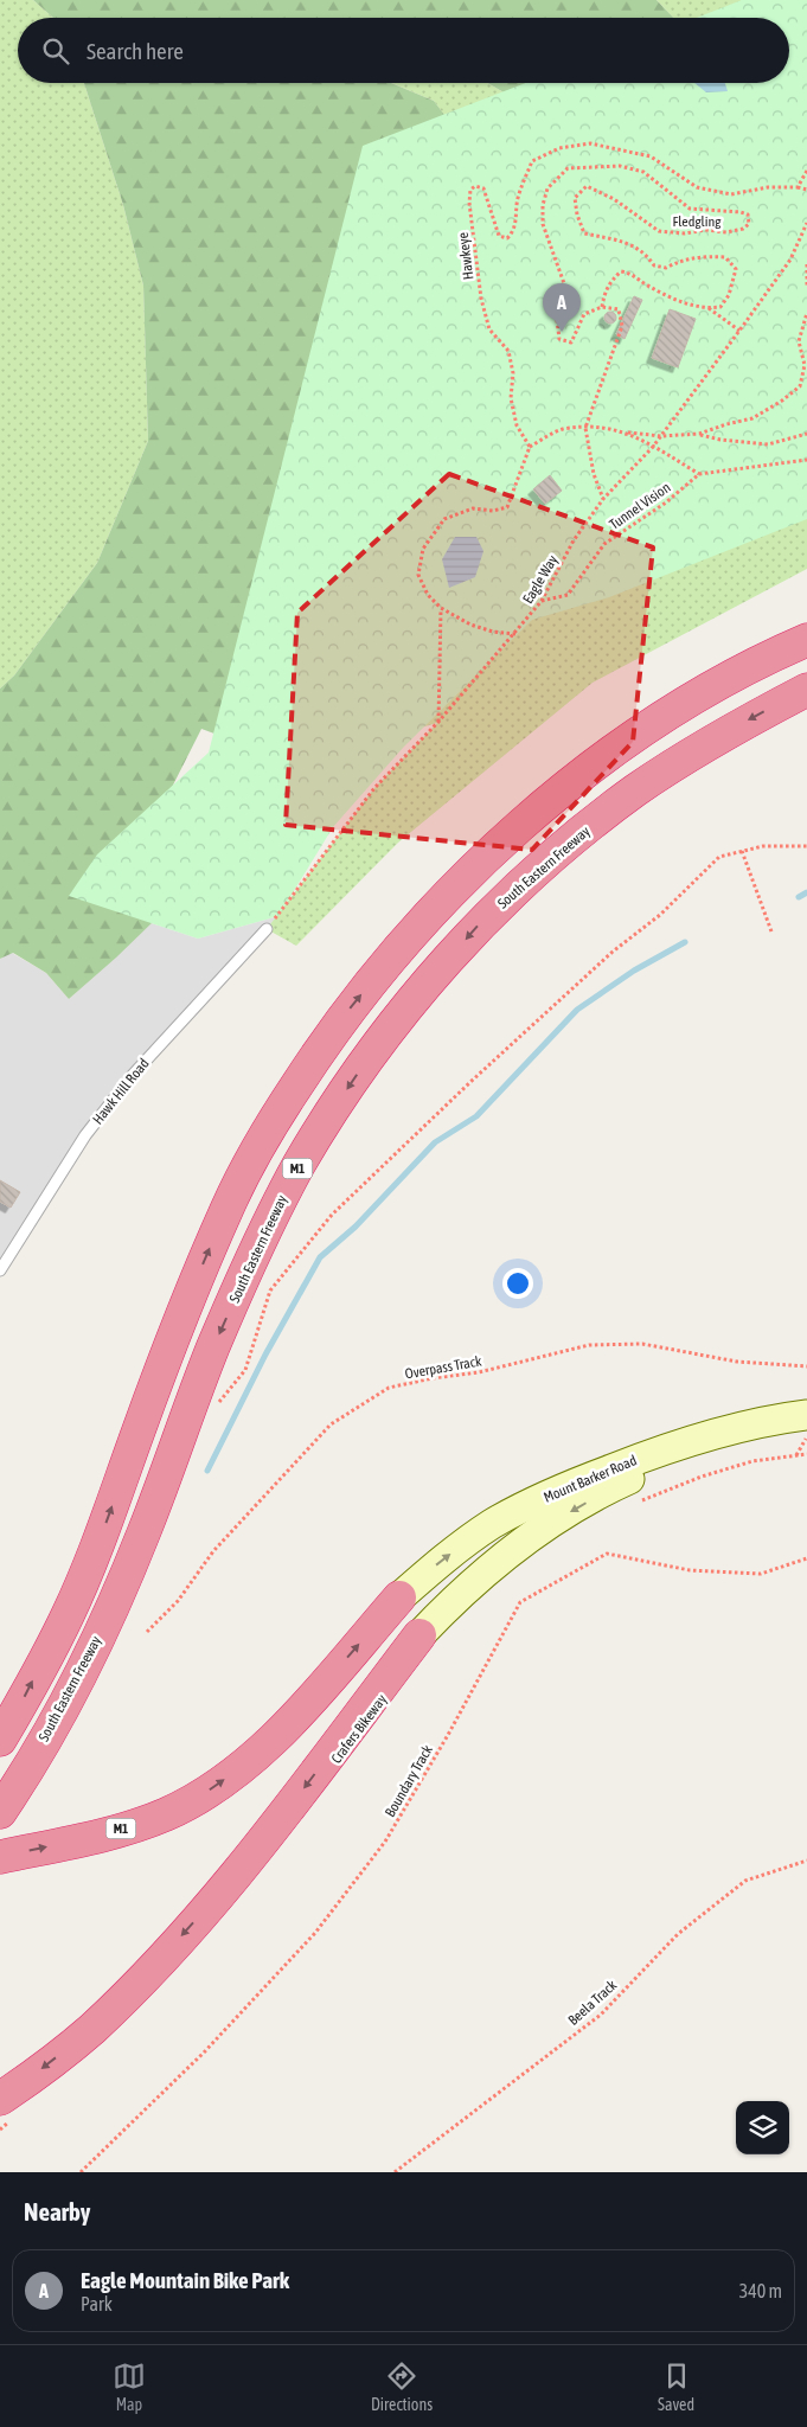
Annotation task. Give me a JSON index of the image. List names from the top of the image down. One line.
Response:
{"streets":{"highway":["South Eastern Freeway","M1"],"main road":["Mount Barker Road"],"lane":["Hawk Hill Road"],"path":["Fledgling","Hawkeye","Tunnel Vision","Eagle Way","Overpass Track","Boundary Track","Beela Track"]},"crossings":[["Tunnel Vision","Eagle Way"],["Eagle Way","Hawk Hill Road"],["M1","Mount Barker Road"]],"page":{"search":"Search here","pins":"A","heading":"Nearby","list":[{"mark":"A","name":"Eagle Mountain Bike Park","note":"Park","value":"340 m"}],"nav":["Map","Directions","Saved"]}}
